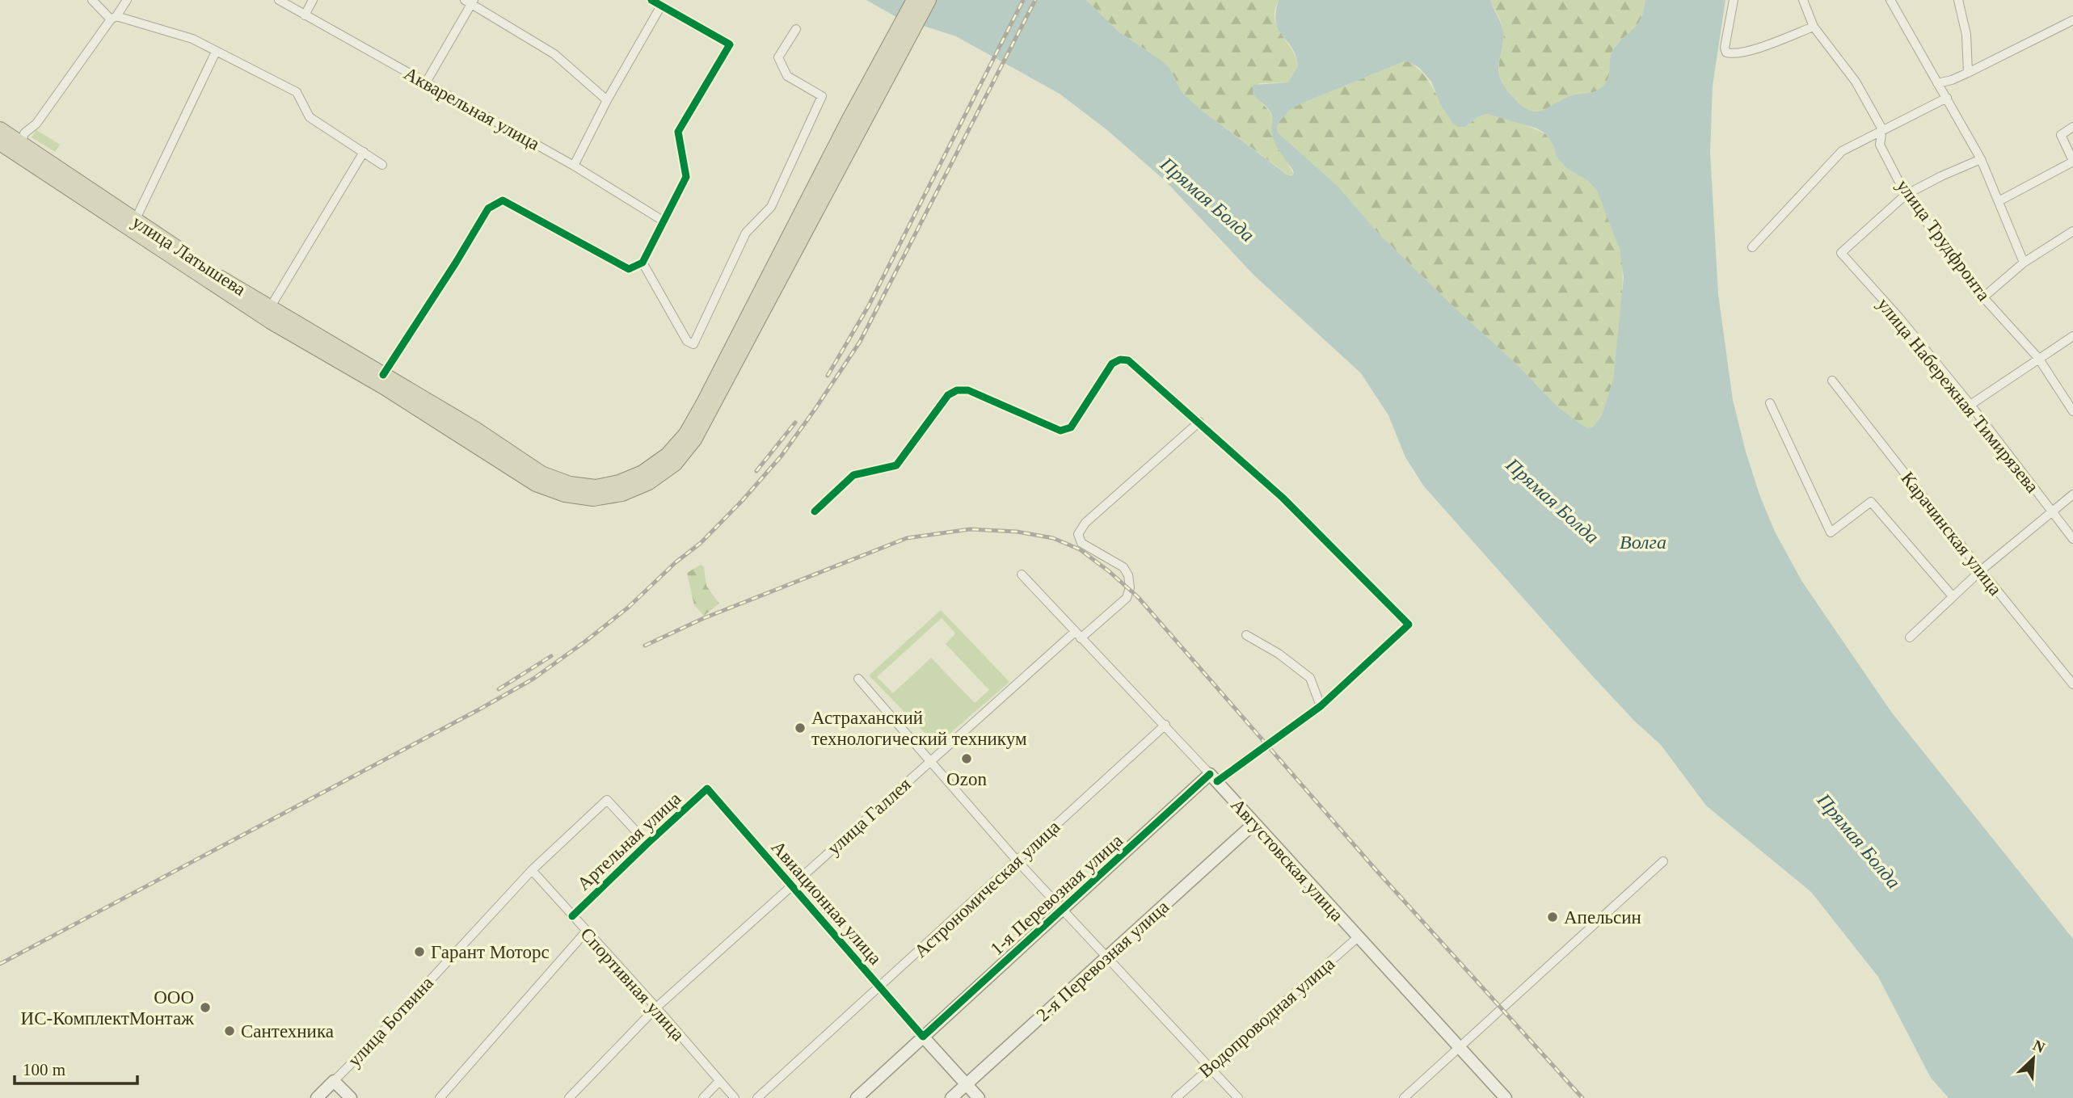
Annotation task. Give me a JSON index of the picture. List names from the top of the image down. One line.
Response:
{"streets":{"highway":["улица Латышева"],"street":["Акварельная улица","улица Трудфронта","улица Набережная Тимирязева","Карачинская улица","улица Галлея","Артельная улица","Августовская улица","Астрономическая улица","1-я Перевозная улица","Авиационная улица","2-я Перевозная улица","Спортивная улица","Водопроводная улица","улица Ботвина"]},"crossings":[["улица Трудфронта","улица Набережная Тимирязева"],["улица Галлея","Августовская улица"],["улица Галлея","Авиационная улица"],["улица Галлея","Спортивная улица"],["Артельная улица","Авиационная улица"],["Артельная улица","Спортивная улица"],["Артельная улица","улица Ботвина"],["Августовская улица","Астрономическая улица"],["Августовская улица","1-я Перевозная улица"],["Августовская улица","2-я Перевозная улица"],["Августовская улица","Водопроводная улица"],["Астрономическая улица","Авиационная улица"],["1-я Перевозная улица","Авиационная улица"],["Авиационная улица","2-я Перевозная улица"],["Спортивная улица","улица Ботвина"]],"water":["Прямая Болда","Волга"],"places":["Астраханский технологический техникум","Ozon","Апельсин","Гарант Моторс","ООО ИС-КомплектМонтаж","Сантехника"],"scale_bar":"100 m","north":"top right"}
